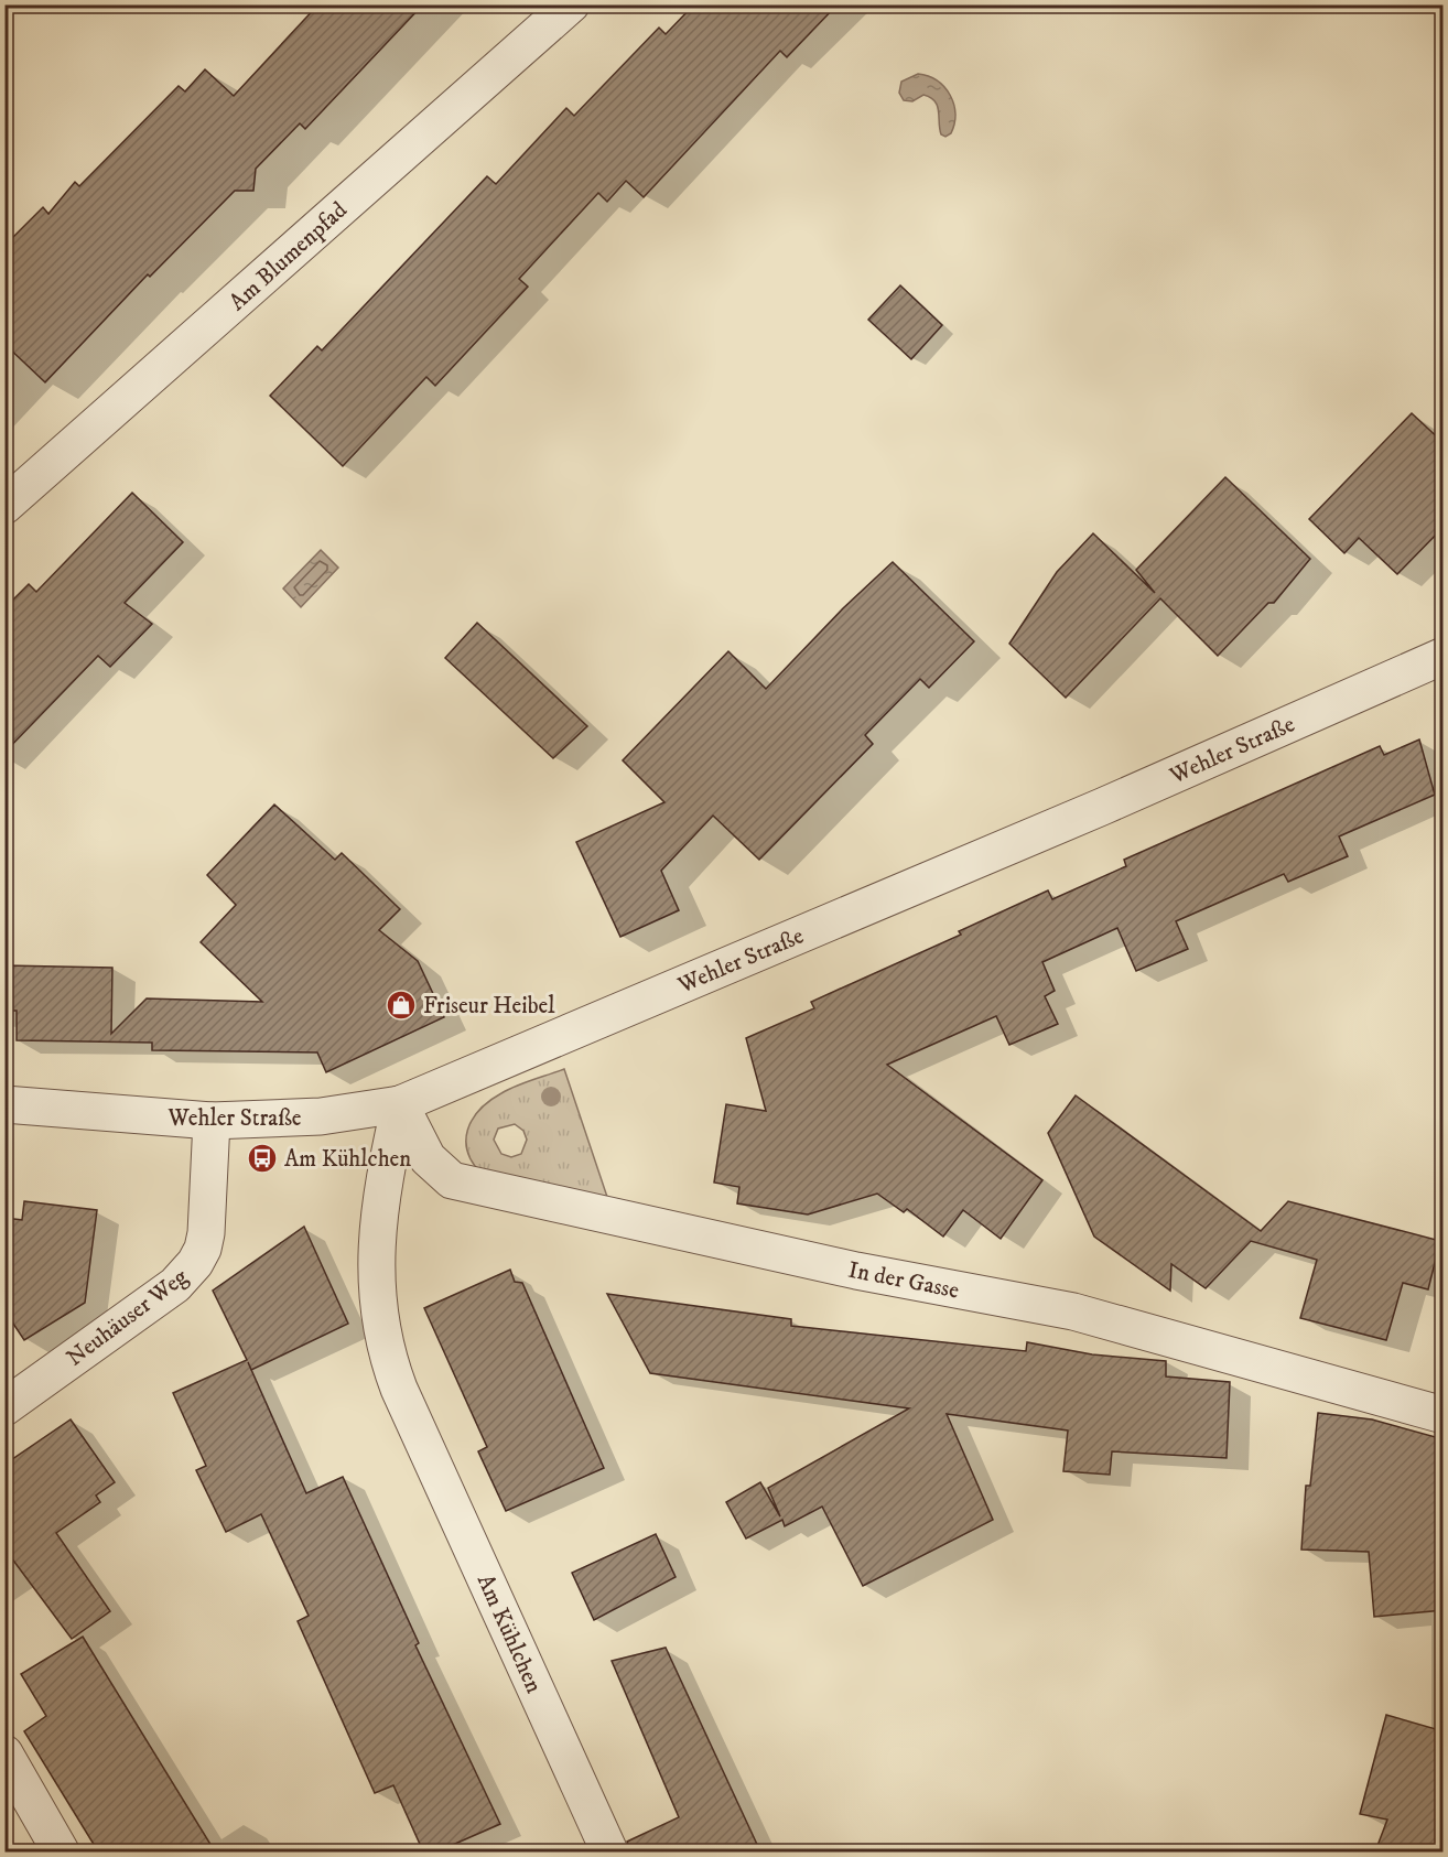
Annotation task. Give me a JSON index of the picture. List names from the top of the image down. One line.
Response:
{"streets":{"street":["Am Blumenpfad","Wehler Straße","In der Gasse","Neuhäuser Weg","Am Kühlchen"]},"crossings":[["Wehler Straße","In der Gasse"],["Wehler Straße","Neuhäuser Weg"],["Wehler Straße","Am Kühlchen"],["In der Gasse","Am Kühlchen"]],"places":{"shop":["Friseur Heibel"],"bus stop":["Am Kühlchen"]}}
